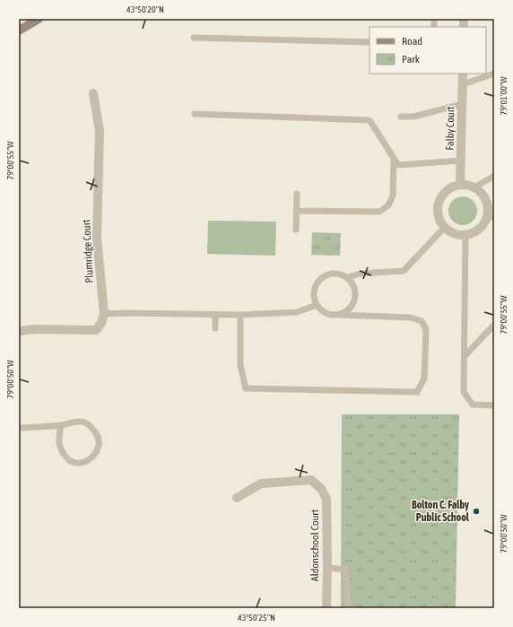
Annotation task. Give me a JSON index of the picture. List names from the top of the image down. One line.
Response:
{"streets":{"street":["Falby Court","Plumridge Court","Aldonschool Court"]},"places":["Bolton C. Falby Public School"],"legend":["Road","Park"],"coordinates":["43°50'20\"N","79°01'00\"W","79°00'55\"W","79°00'50\"W","43°50'25\"N"]}
